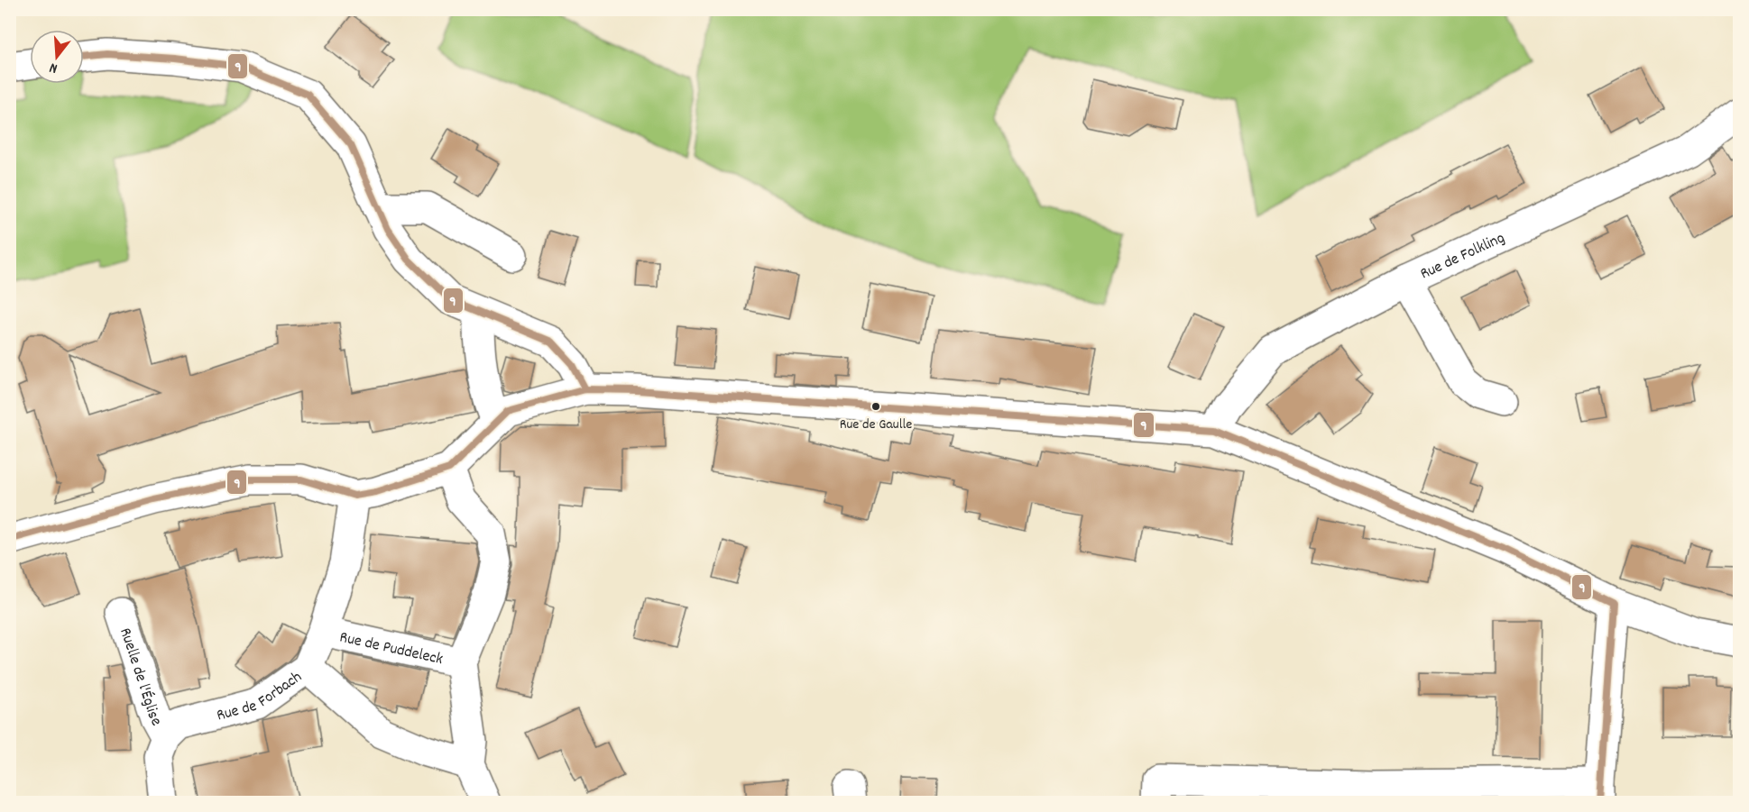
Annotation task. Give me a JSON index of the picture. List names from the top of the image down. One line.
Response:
{"streets":{"street":["Rue de Folkling","Rue de Puddeleck","Ruelle de l'Église","Rue de Forbach"]},"crossings":[["Rue de Puddeleck","Rue de Forbach"],["Ruelle de l'Église","Rue de Forbach"]],"places":["Rue de Gaulle"],"lines":["transit line 9"],"north":"bottom"}
